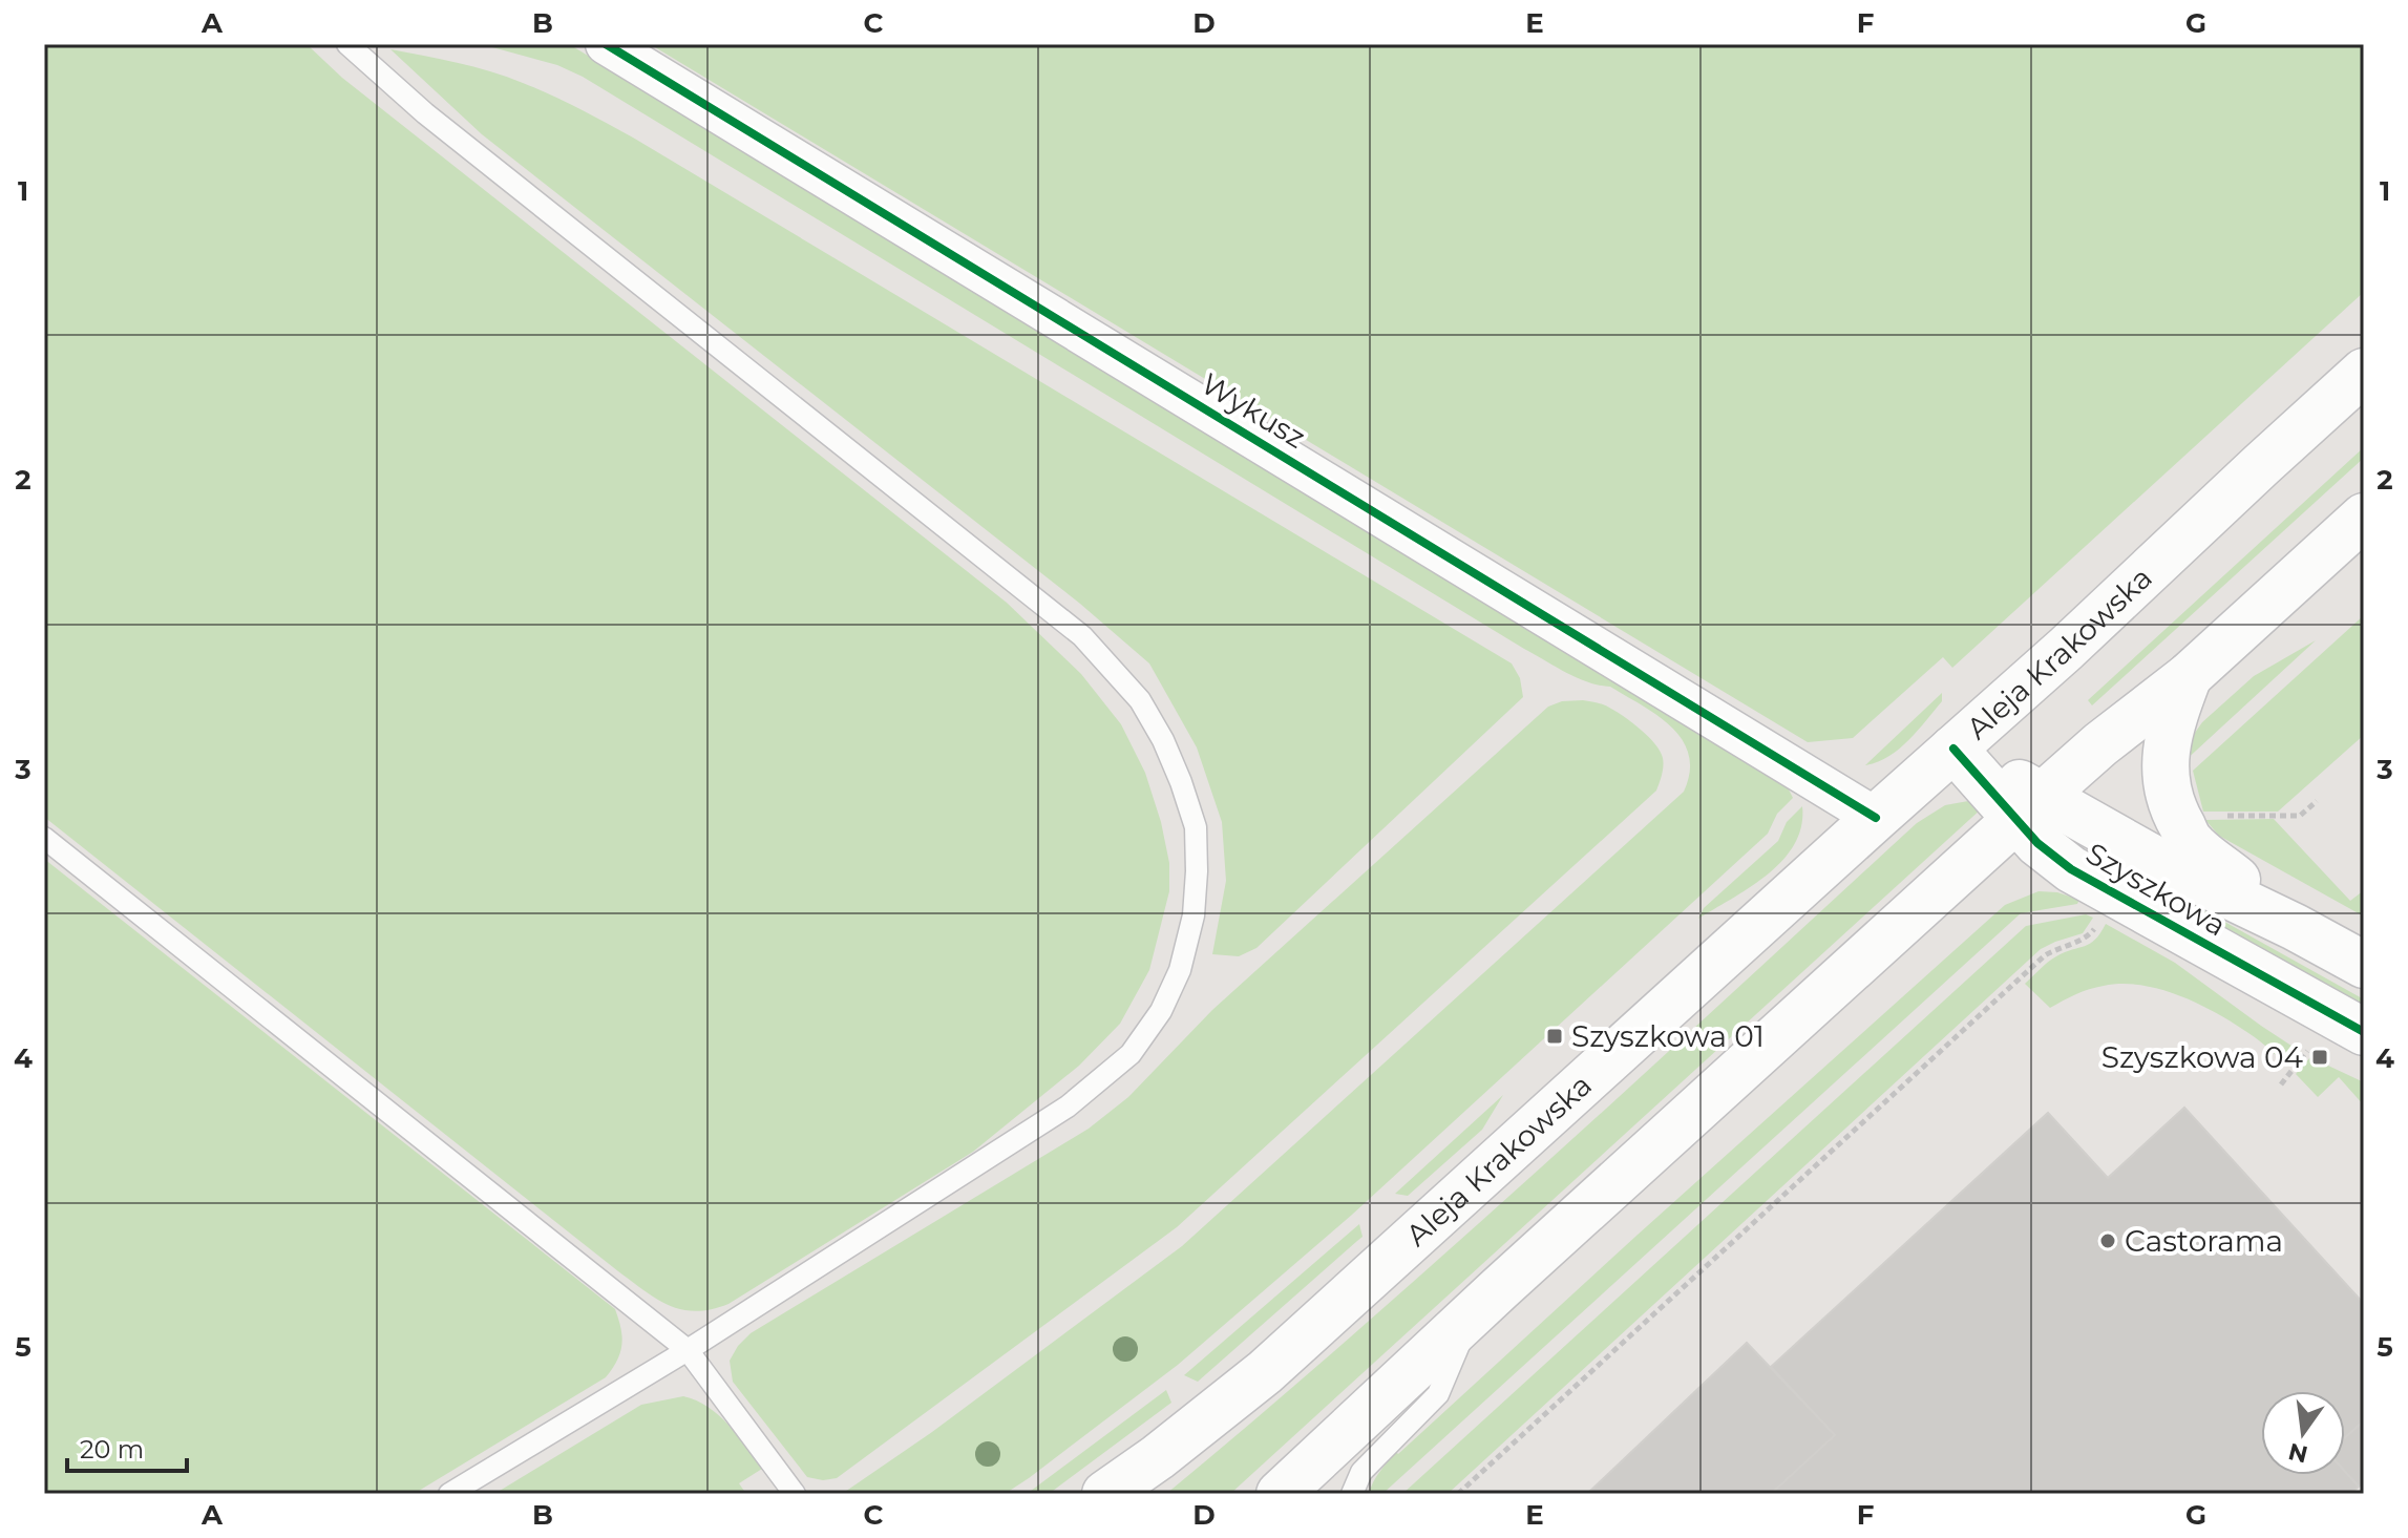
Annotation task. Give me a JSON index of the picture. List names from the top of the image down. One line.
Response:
{"streets":{"main road":["Aleja Krakowska","Szyszkowa"],"street":["Wykusz"]},"crossings":[["Wykusz","Aleja Krakowska"],["Aleja Krakowska","Szyszkowa"]],"places":{"transit":["Szyszkowa 01","Szyszkowa 04"],"other":["Castorama"]},"scale_bar":"20 m","north":"bottom","grid":{"columns":["A","B","C","D","E","F","G"],"rows":["1","2","3","4","5"]}}
